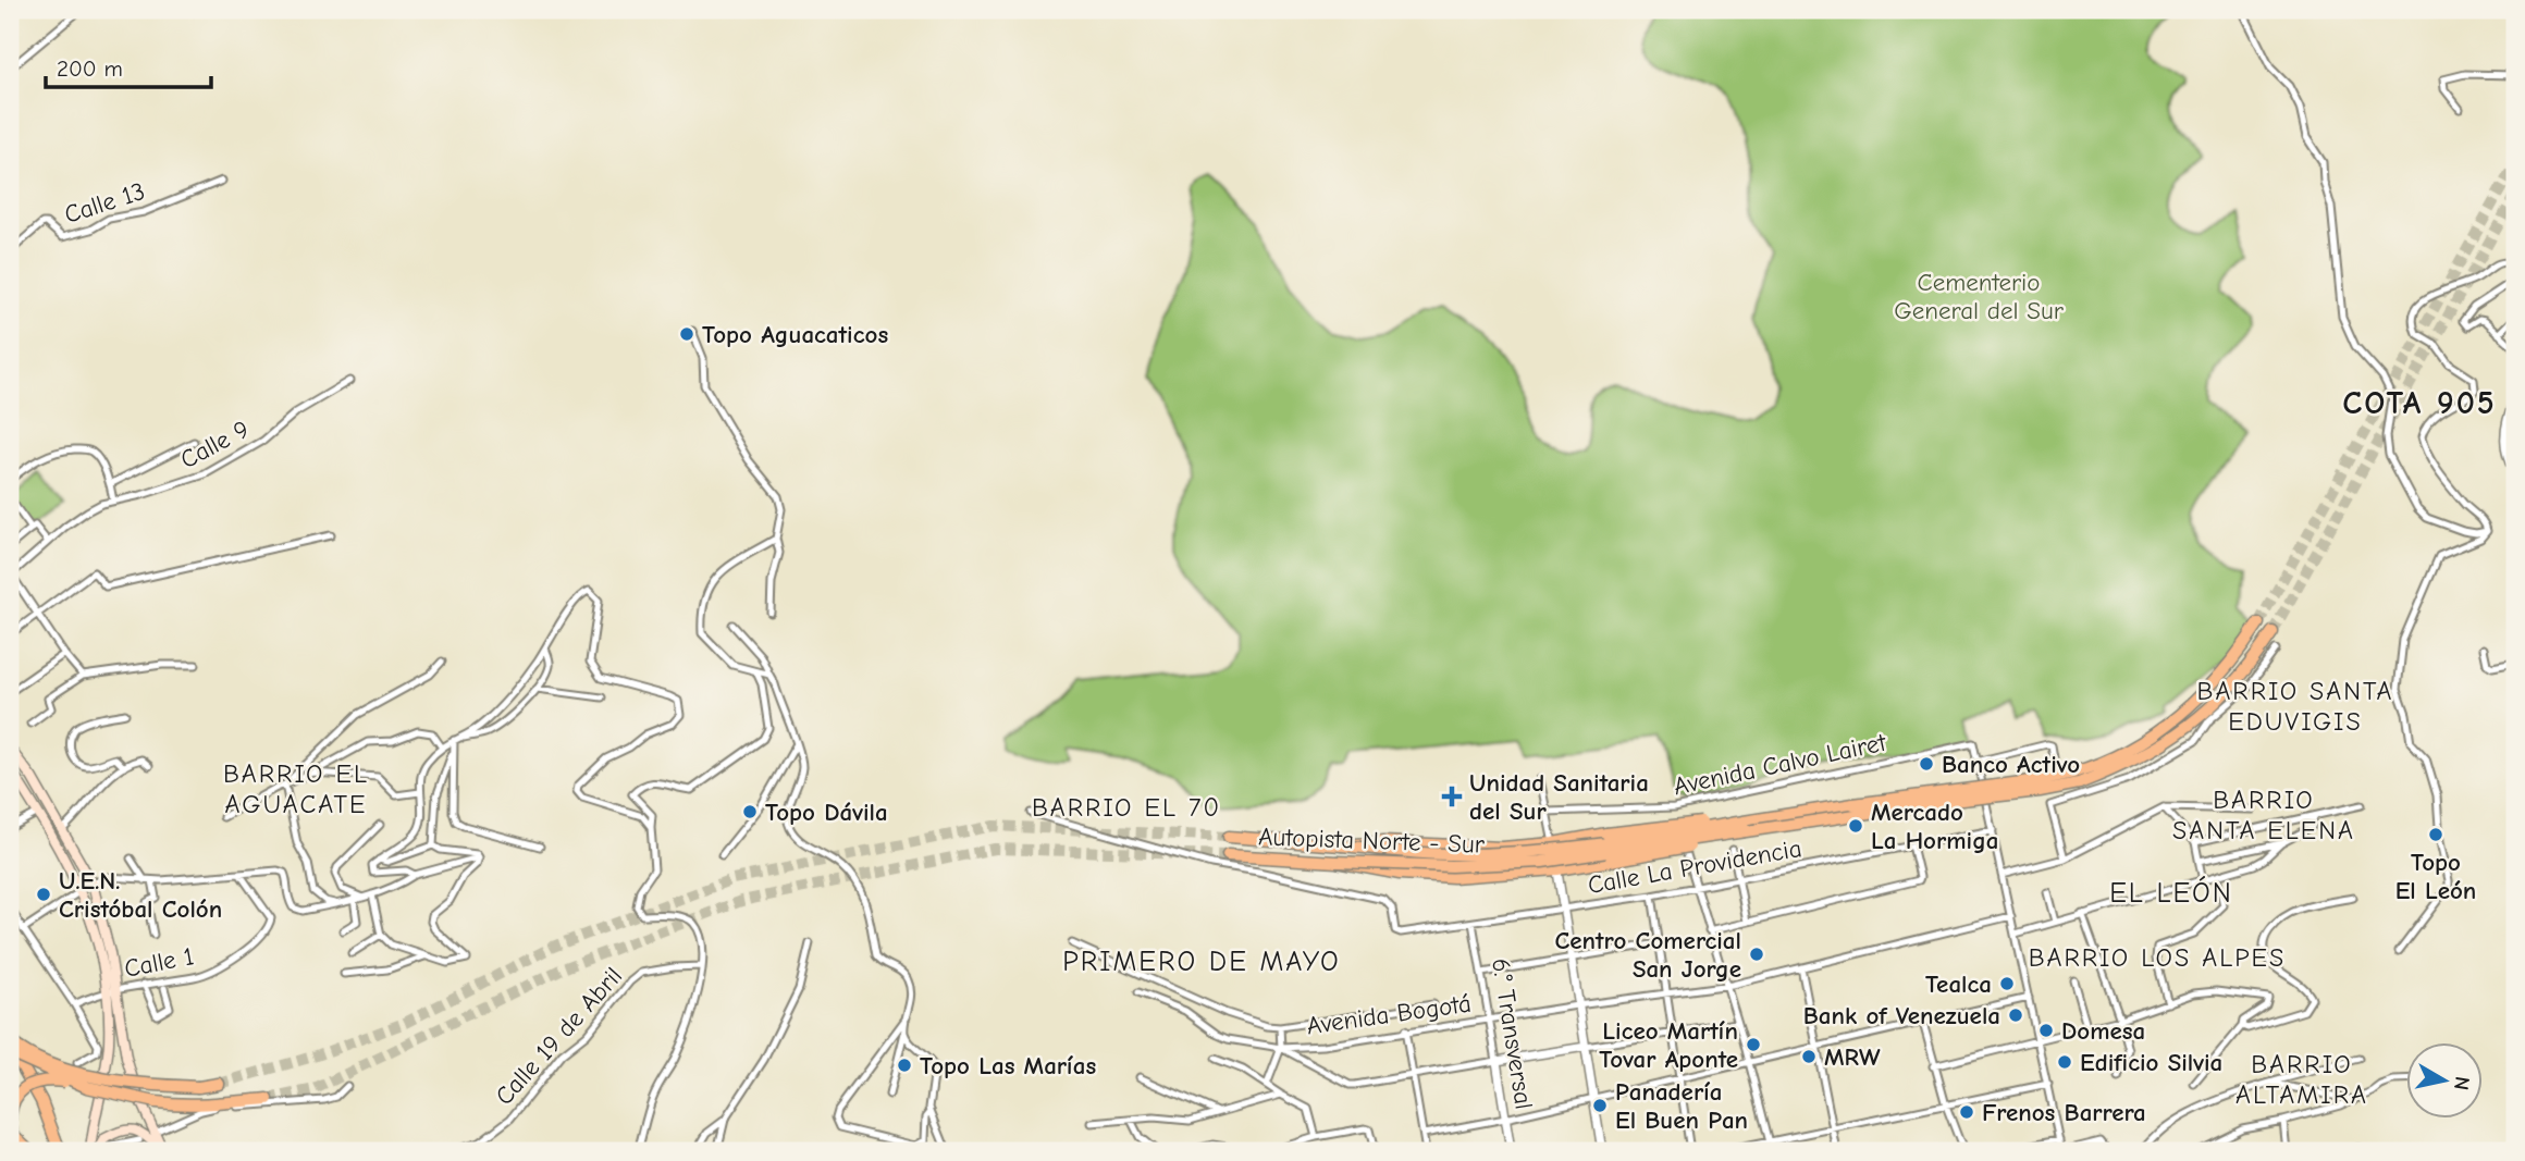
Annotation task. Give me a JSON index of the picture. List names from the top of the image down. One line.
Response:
{"streets":{"highway":["Autopista Norte - Sur"],"street":["Calle 13","Calle 9","Avenida Calvo Lairet","Calle La Providencia","Calle 1","Avenida Bogotá","6.° Transversal","Calle 19 de Abril"]},"crossings":[["Calle La Providencia","6.° Transversal"],["Avenida Bogotá","6.° Transversal"]],"districts":["COTA 905","BARRIO SANTA EDUVIGIS","BARRIO EL AGUACATE","BARRIO SANTA ELENA","BARRIO EL 70","EL LEÓN","BARRIO LOS ALPES","PRIMERO DE MAYO","BARRIO ALTAMIRA"],"parks":["Cementerio General del Sur"],"places":{"other":["Topo Aguacaticos","Banco Activo","Topo Dávila","Mercado La Hormiga","Topo El León","U.E.N. Cristóbal Colón","Centro Comercial San Jorge","Tealca","Bank of Venezuela","Domesa","Liceo Martín Tovar Aponte","MRW","Edificio Silvia","Topo Las Marías","Panadería El Buen Pan","Frenos Barrera"],"health":["Unidad Sanitaria del Sur"]},"scale_bar":"200 m","north":"right"}
